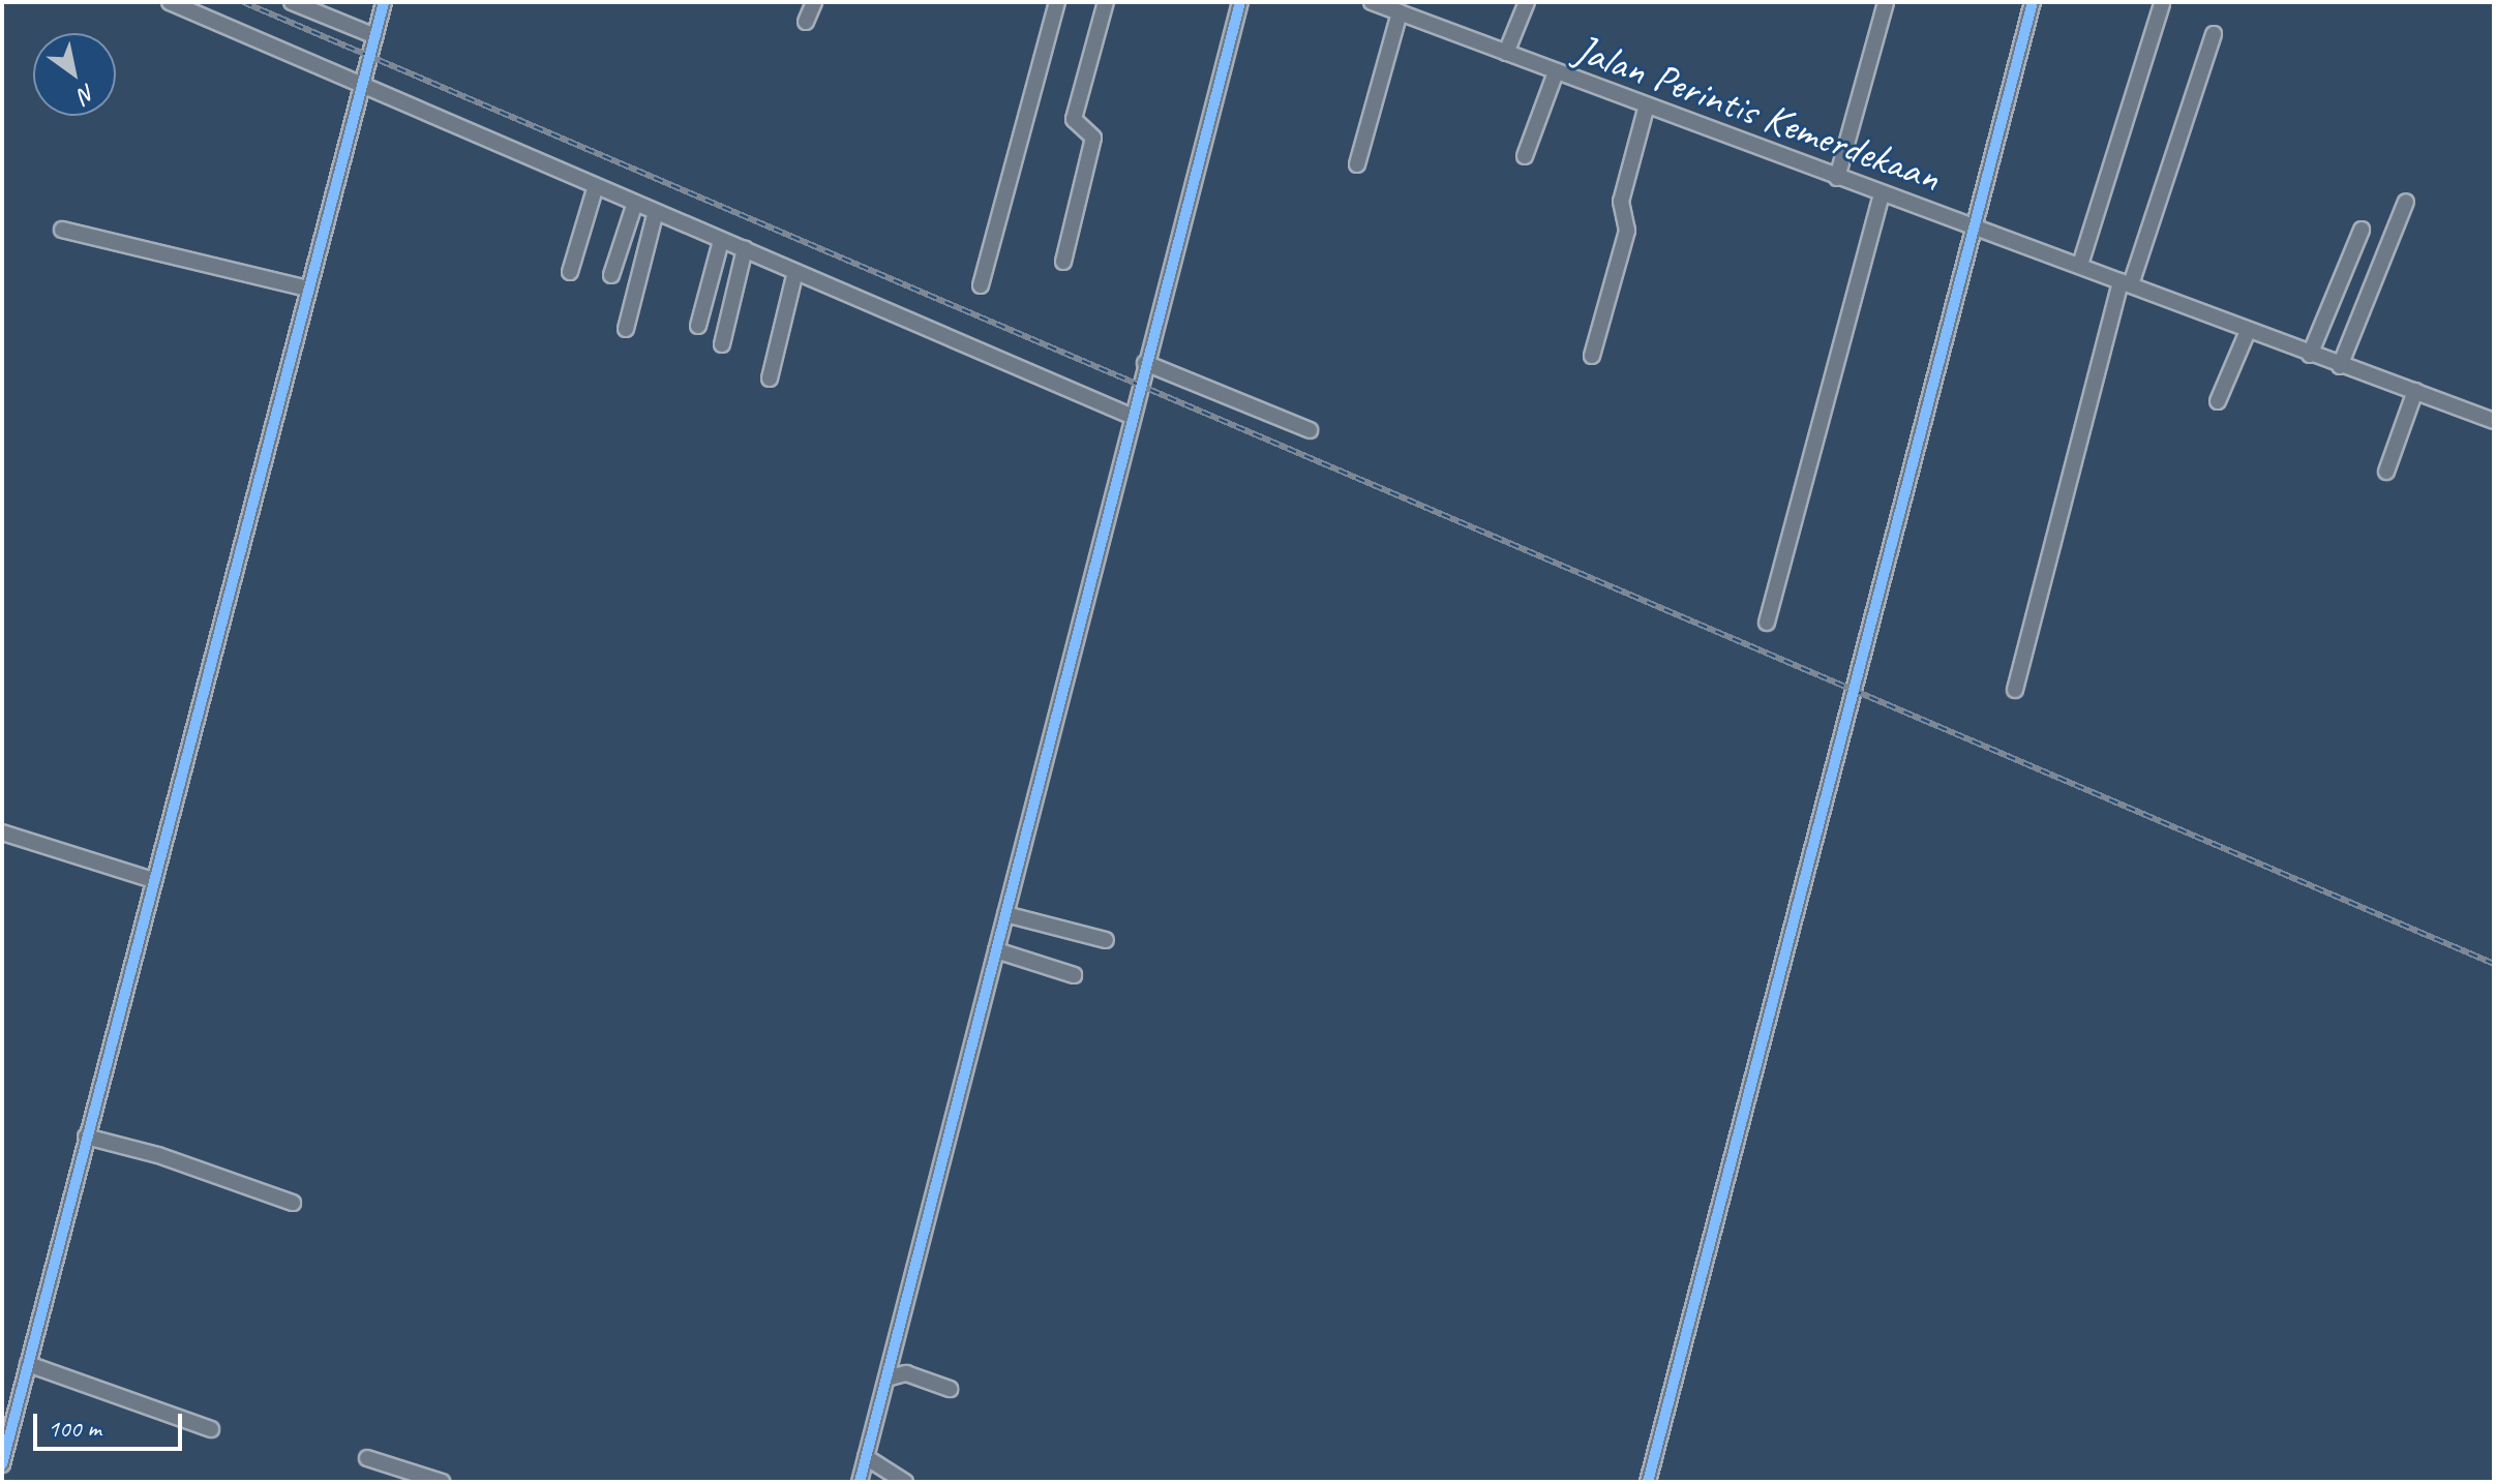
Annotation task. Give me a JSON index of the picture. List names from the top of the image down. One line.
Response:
{"streets":{"street":["Jalan Perintis Kemerdekaan"]},"scale_bar":"100 m","north":"bottom right"}
